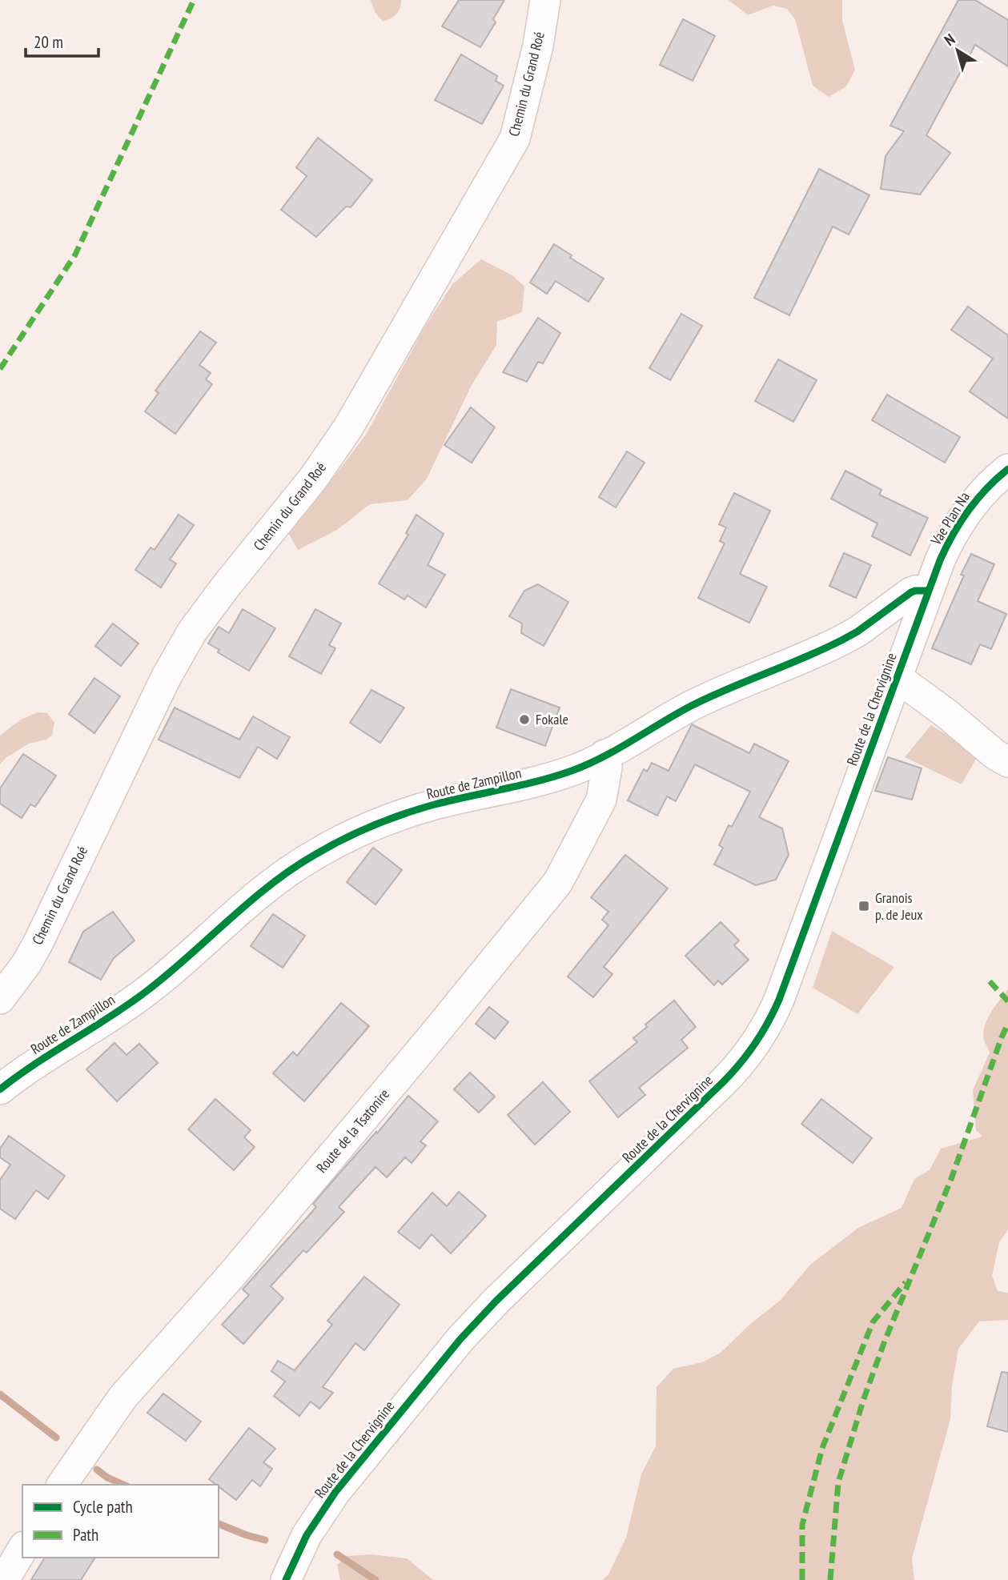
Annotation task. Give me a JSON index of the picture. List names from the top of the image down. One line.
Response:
{"streets":{"street":["Chemin du Grand Roé","Vae Plan Na","Route de la Chervignine","Route de Zampillon","Route de la Tsatonire"]},"crossings":[["Vae Plan Na","Route de la Chervignine"],["Vae Plan Na","Route de Zampillon"],["Route de la Chervignine","Route de Zampillon"],["Route de Zampillon","Route de la Tsatonire"]],"places":{"other":["Fokale"],"transit":["Granois p. de Jeux"]},"legend":["Cycle path","Path"],"scale_bar":"20 m","north":"top left"}
